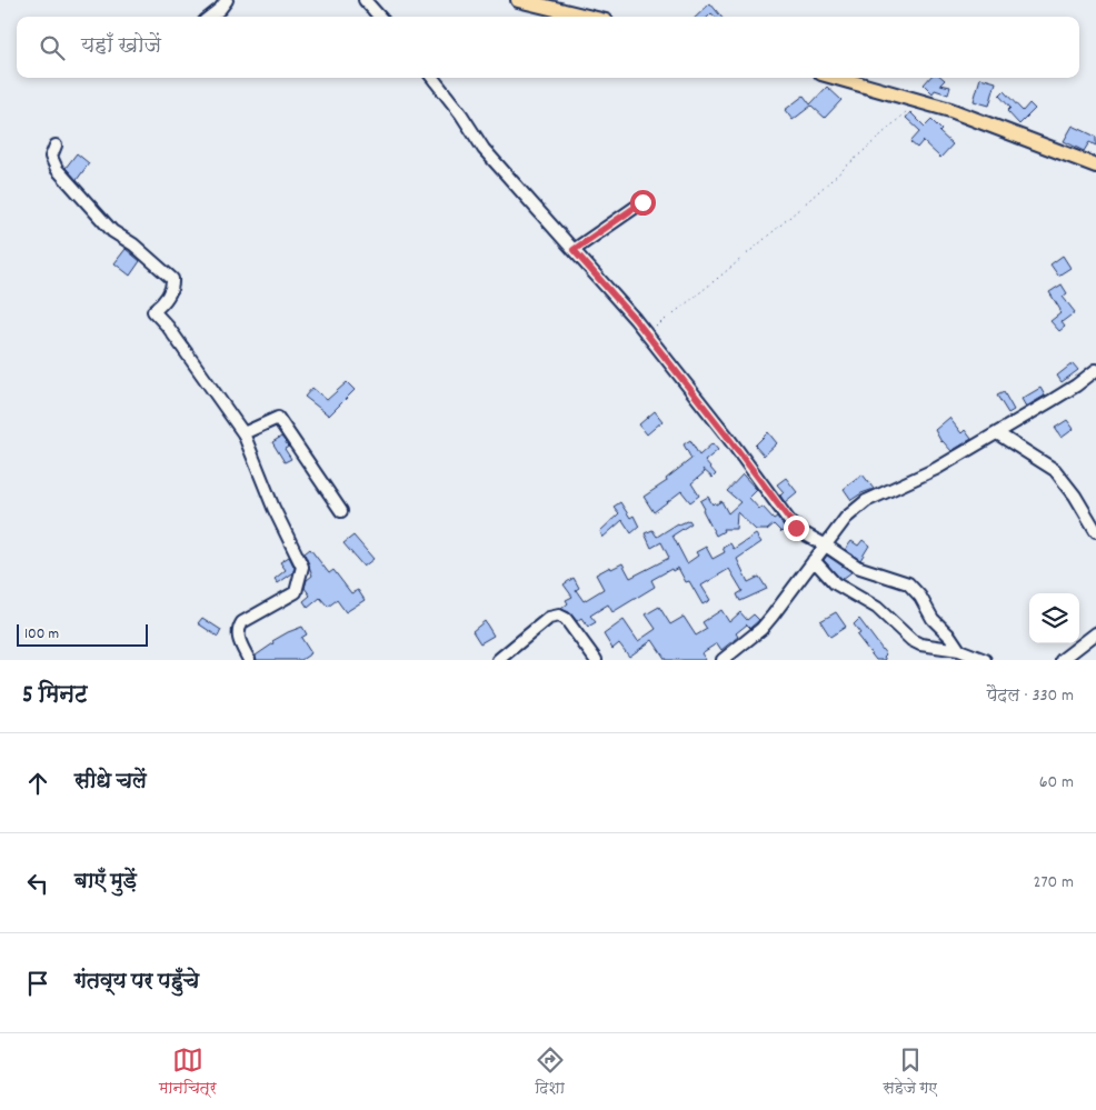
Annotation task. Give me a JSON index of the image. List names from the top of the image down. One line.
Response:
{"scale_bar":"100 m","page":{"search":"यहाँ खोजें","scale":"100 m","heading":["5 मिनट","पैदल · 330 m"],"list":[["सीधे चलें","60 m"],["बाएँ मुड़ें","270 m"],"गंतव्य पर पहुँचे"],"nav":["मानचित्र","दिशा","सहेजे गए"]}}
